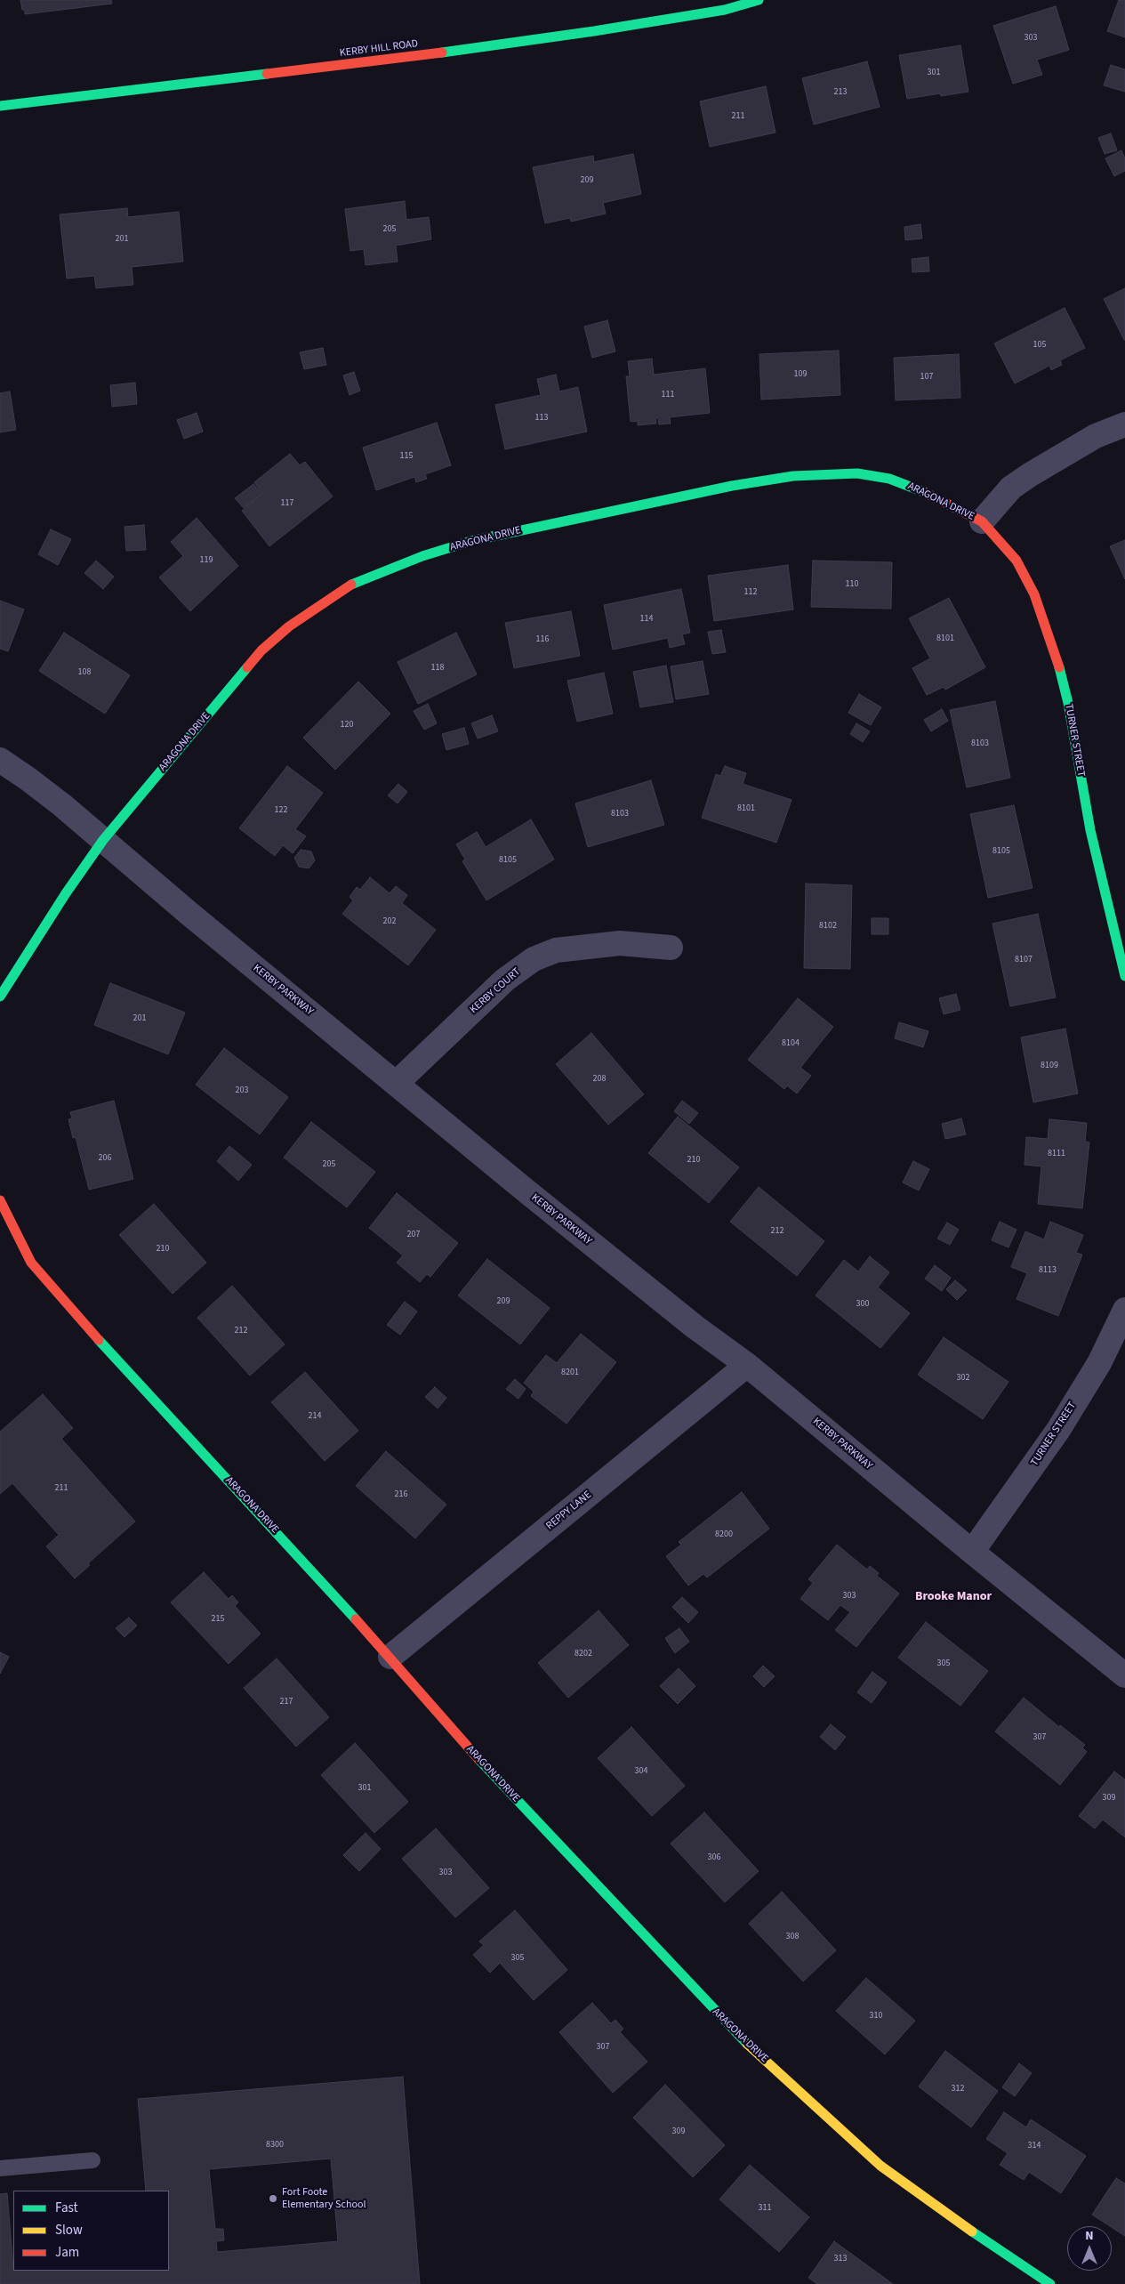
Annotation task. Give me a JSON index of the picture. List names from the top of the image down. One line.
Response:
{"streets":{"street":["KERBY HILL ROAD","ARAGONA DRIVE","TURNER STREET","KERBY PARKWAY","KERBY COURT","REPPY LANE"]},"crossings":[["ARAGONA DRIVE","TURNER STREET"],["ARAGONA DRIVE","KERBY PARKWAY"],["ARAGONA DRIVE","REPPY LANE"],["TURNER STREET","KERBY PARKWAY"],["KERBY PARKWAY","KERBY COURT"],["KERBY PARKWAY","REPPY LANE"]],"districts":["Brooke Manor"],"places":["Fort Foote Elementary School"],"house_numbers":["303","301","213","211","209","205","201","105","109","107","111","113","115","117","119","110","112","114","8101","116","118","108","120","8103","8101","122","8103","8105","8105","202","8102","8107","201","8104","8109","208","203","8111","206","210","205","212","207","210","8113","209","300","212","8201","302","214","211","216","8200","303","215","8202","305","217","307","304","301","309","306","303","308","305","310","307","312","309","8300","314","311","313"],"legend":["Fast","Slow","Jam"],"north":"top"}
